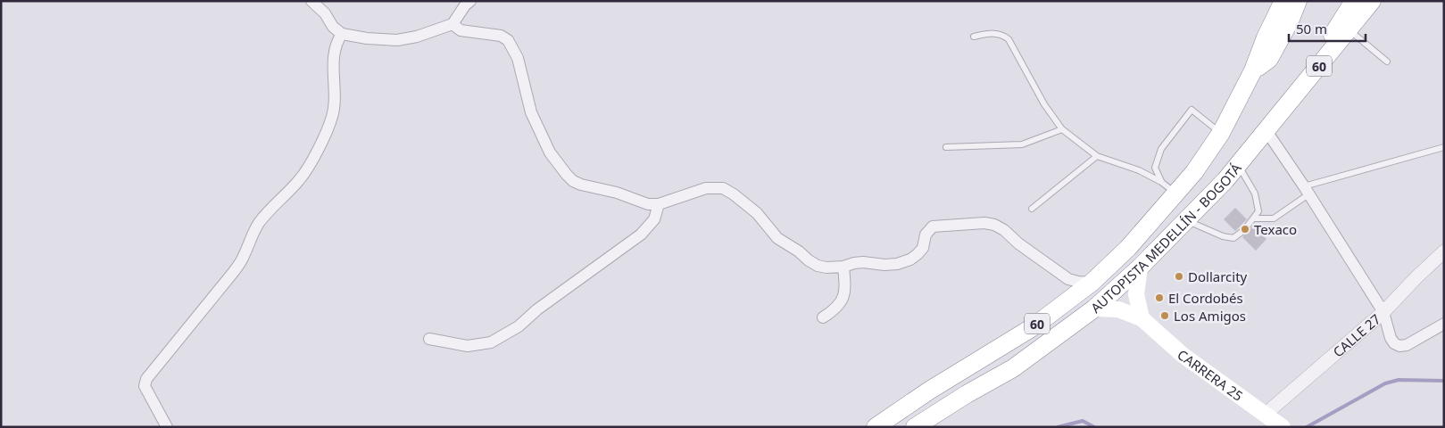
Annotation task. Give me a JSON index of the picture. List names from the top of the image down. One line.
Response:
{"streets":{"highway":["60","AUTOPISTA MEDELLÍN - BOGOTÁ"],"main road":["CARRERA 25"],"street":["CALLE 27"]},"crossings":[["AUTOPISTA MEDELLÍN - BOGOTÁ","CARRERA 25"],["CALLE 27","CARRERA 25"]],"places":["Texaco","Dollarcity","El Cordobés","Los Amigos"],"scale_bar":"50 m"}
